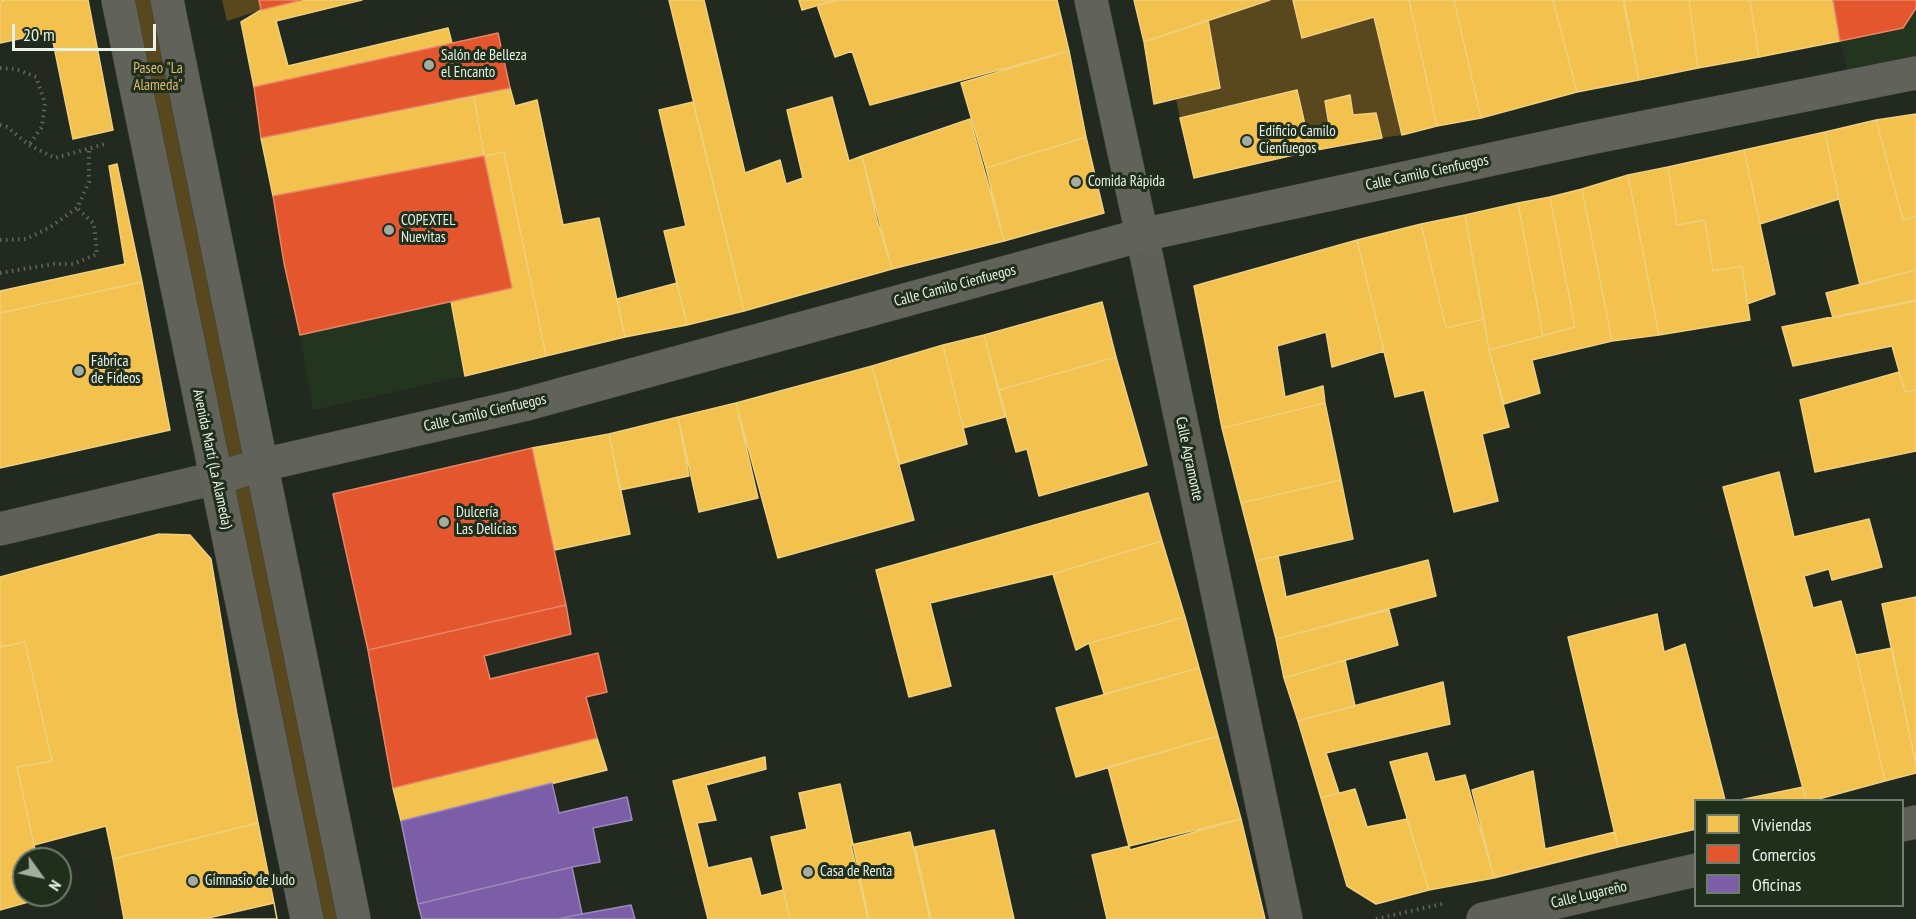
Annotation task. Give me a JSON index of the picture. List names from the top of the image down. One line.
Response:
{"streets":{"main road":["Calle Camilo Cienfuegos","Avenida Martí (La Alameda)","Calle Agramonte"],"street":["Calle Lugareño"]},"crossings":[["Calle Camilo Cienfuegos","Avenida Martí (La Alameda)"],["Calle Camilo Cienfuegos","Calle Agramonte"]],"parks":["Paseo \"La Alameda\""],"places":["Salón de Belleza el Encanto","Edificio Camilo Cienfuegos","Comida Rápida","COPEXTEL Nuevitas","Fábrica de Fideos","Dulcería Las Delicias","Casa de Renta","Gimnasio de Judo"],"legend":["Viviendas","Comercios","Oficinas"],"scale_bar":"20 m","north":"bottom right"}
